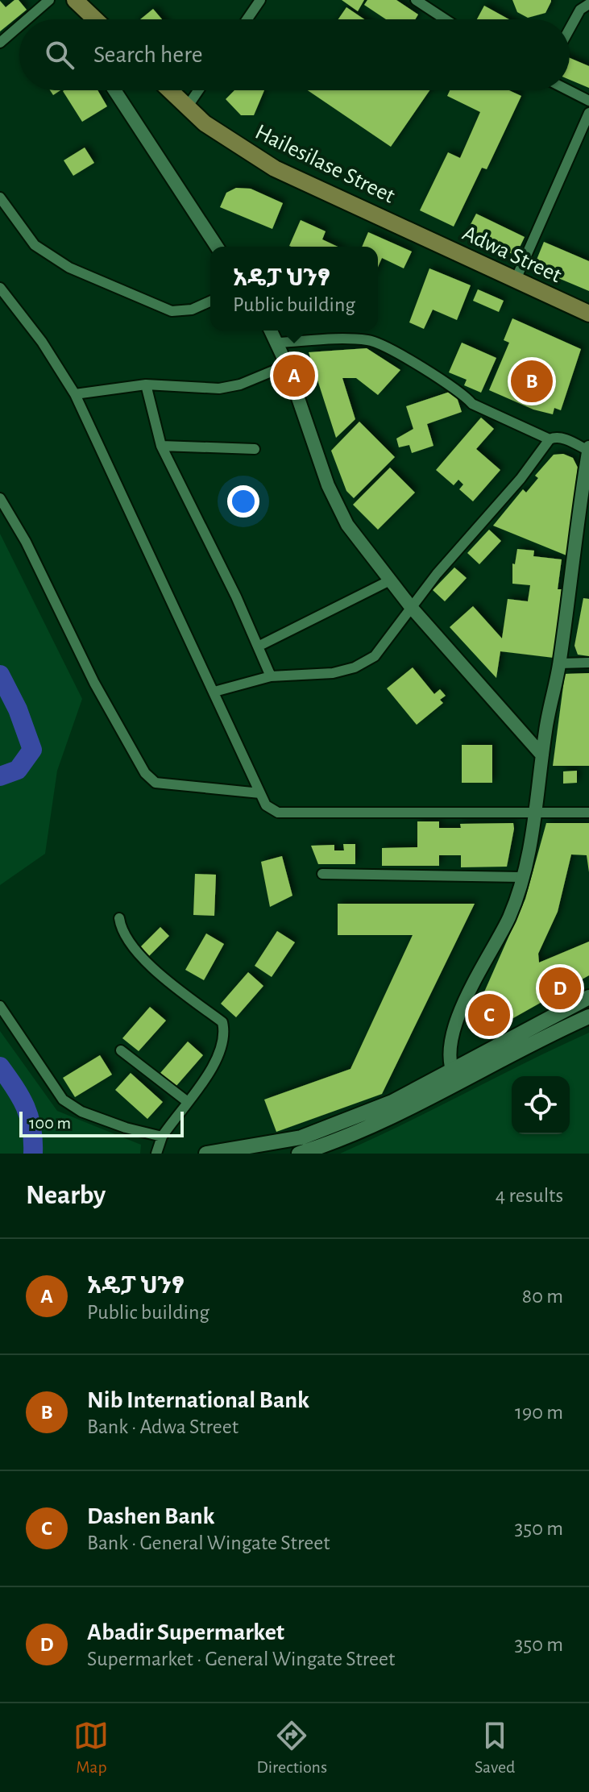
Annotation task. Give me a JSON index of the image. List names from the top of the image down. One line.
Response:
{"streets":{"main road":["Hailesilase Street","Adwa Street"]},"crossings":[["Hailesilase Street","Adwa Street"]],"scale_bar":"100 m","page":{"search":"Search here","popup":["አዴፓ ህንፃ","Public building"],"pins":["A","B","D","C"],"scale":"100 m","heading":["Nearby","4 results"],"list":[{"mark":"A","name":"አዴፓ ህንፃ","note":"Public building","value":"80 m"},{"mark":"B","name":"Nib International Bank","note":"Bank · Adwa Street","value":"190 m"},{"mark":"C","name":"Dashen Bank","note":"Bank · General Wingate Street","value":"350 m"},{"mark":"D","name":"Abadir Supermarket","note":"Supermarket · General Wingate Street","value":"350 m"}],"nav":["Map","Directions","Saved"]}}
